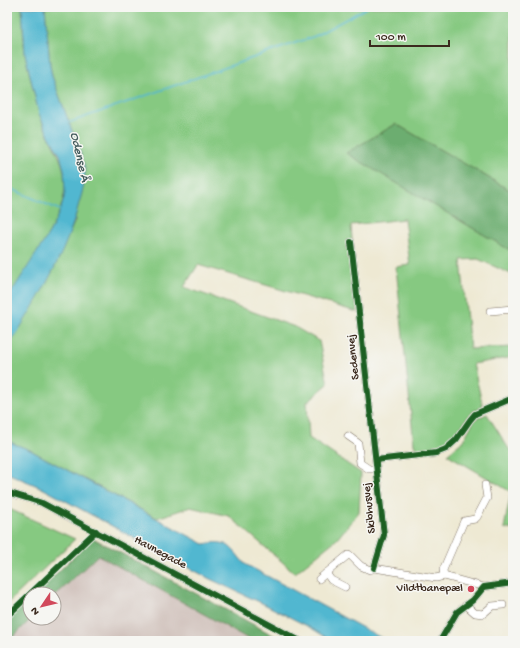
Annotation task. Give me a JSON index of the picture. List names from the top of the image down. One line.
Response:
{"streets":{"street":["Sedenvej","Skibhusvej","Havnegade"]},"crossings":[["Sedenvej","Skibhusvej"]],"water":["Odense Å"],"places":["Vildtbanepæl"],"scale_bar":"100 m","north":"bottom left"}
